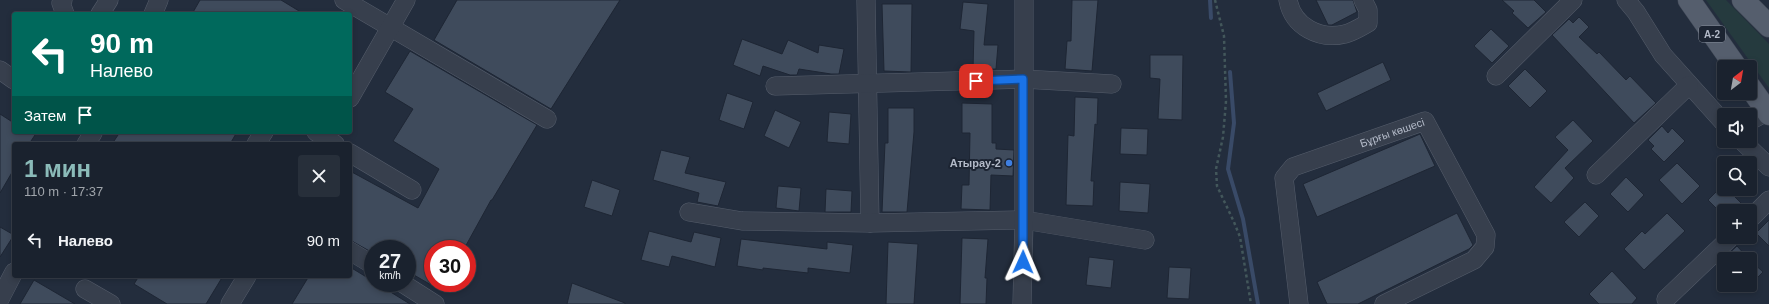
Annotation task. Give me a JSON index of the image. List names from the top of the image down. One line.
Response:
{"streets":{"main road":["A-2"],"street":["Бұрғы көшесі"]},"places":["Атырау-2"],"north":"top right","page":{"turn":["90 m","Налево"],"map_buttons":["+","−"],"then":"Затем","heading":["1 мин","110 m · 17:37"],"list":[{"name":"Налево","value":"90 m"}],"speed":"27 km/h","limit":"30"}}
